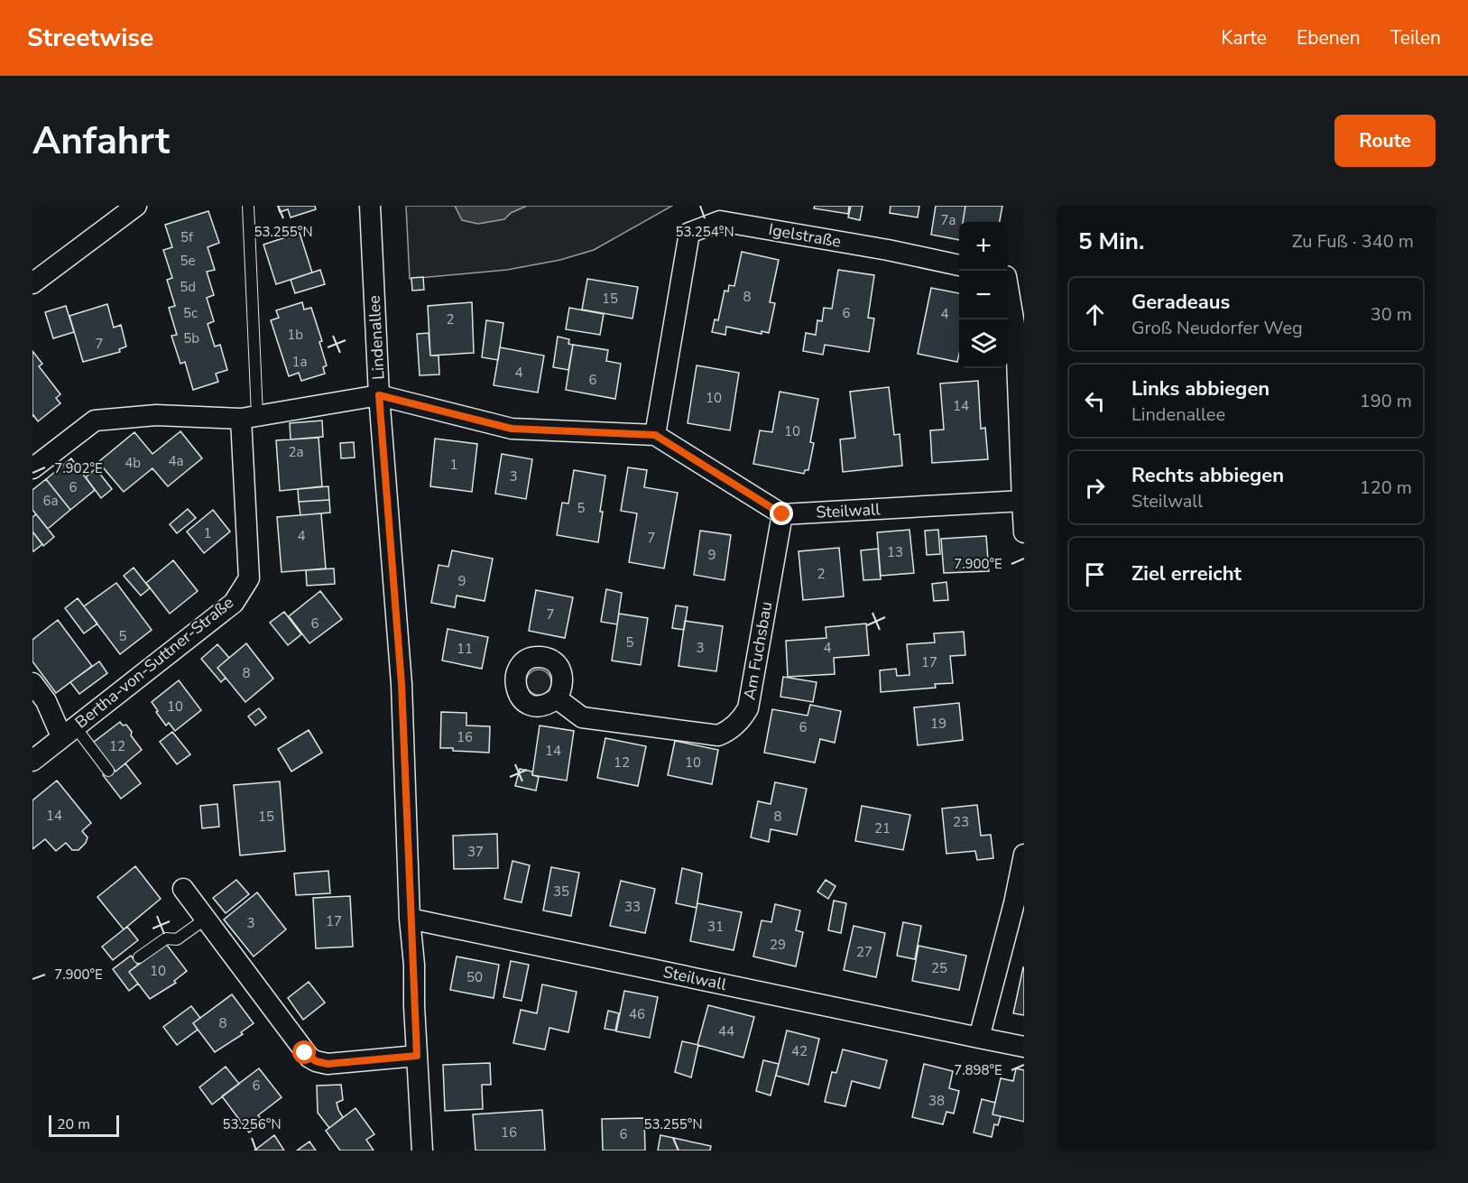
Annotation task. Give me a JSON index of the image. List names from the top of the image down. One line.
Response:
{"streets":{"street":["Igelstraße","Lindenallee","Steilwall","Am Fuchsbau","Bertha-von-Suttner-Straße"]},"crossings":[["Lindenallee","Steilwall"],["Steilwall","Am Fuchsbau"]],"house_numbers":["7a","5f","5e","5d","8","15","5c","6","4","2","1b","5b","7","1a","4","6","10","14","10","2a","4a","4b","1","3","6","6a","5","1","4","7","13","9","2","9","7","6","5","5","3","4","11","17","8","10","19","6","16","12","14","12","10","14","15","8","23","21","37","35","33","17","3","31","29","27","25","10","50","46","8","44","42","6","38","16","6"],"scale_bar":"20 m","page":{"header":"Streetwise","nav":["Karte","Ebenen","Teilen"],"buttons":"Route","title":"Anfahrt","heading":["5 Min.","Zu Fuß · 340 m"],"map_buttons":["+","−"],"list":[["Geradeaus","Groß Neudorfer Weg","30 m"],["Links abbiegen","Lindenallee","190 m"],["Rechts abbiegen","Steilwall","120 m"],"Ziel erreicht"],"scale":"20 m"},"coordinates":["53.255°N","53.254°N","7.902°E","7.900°E","7.898°E","53.256°N"]}
